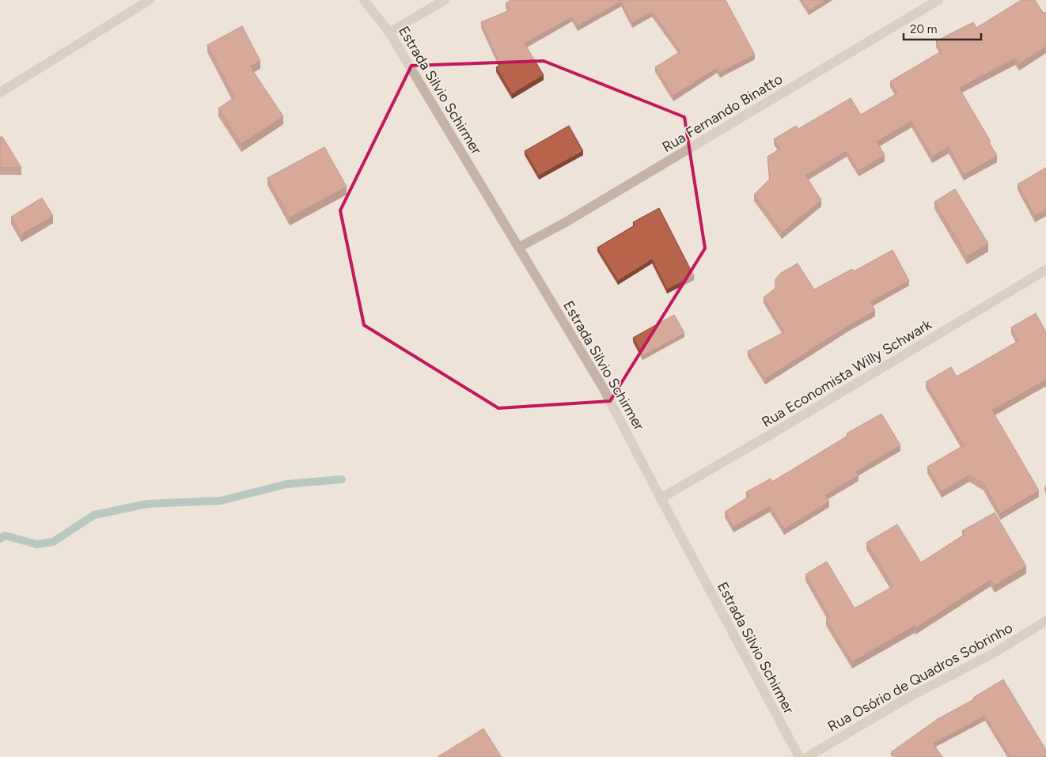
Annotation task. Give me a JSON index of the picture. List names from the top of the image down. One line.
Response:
{"streets":{"street":["Estrada Silvio Schirmer","Rua Fernando Binatto","Rua Economista Willy Schwark","Rua Osório de Quadros Sobrinho"]},"crossings":[["Estrada Silvio Schirmer","Rua Fernando Binatto"],["Estrada Silvio Schirmer","Rua Economista Willy Schwark"]],"scale_bar":"20 m"}
